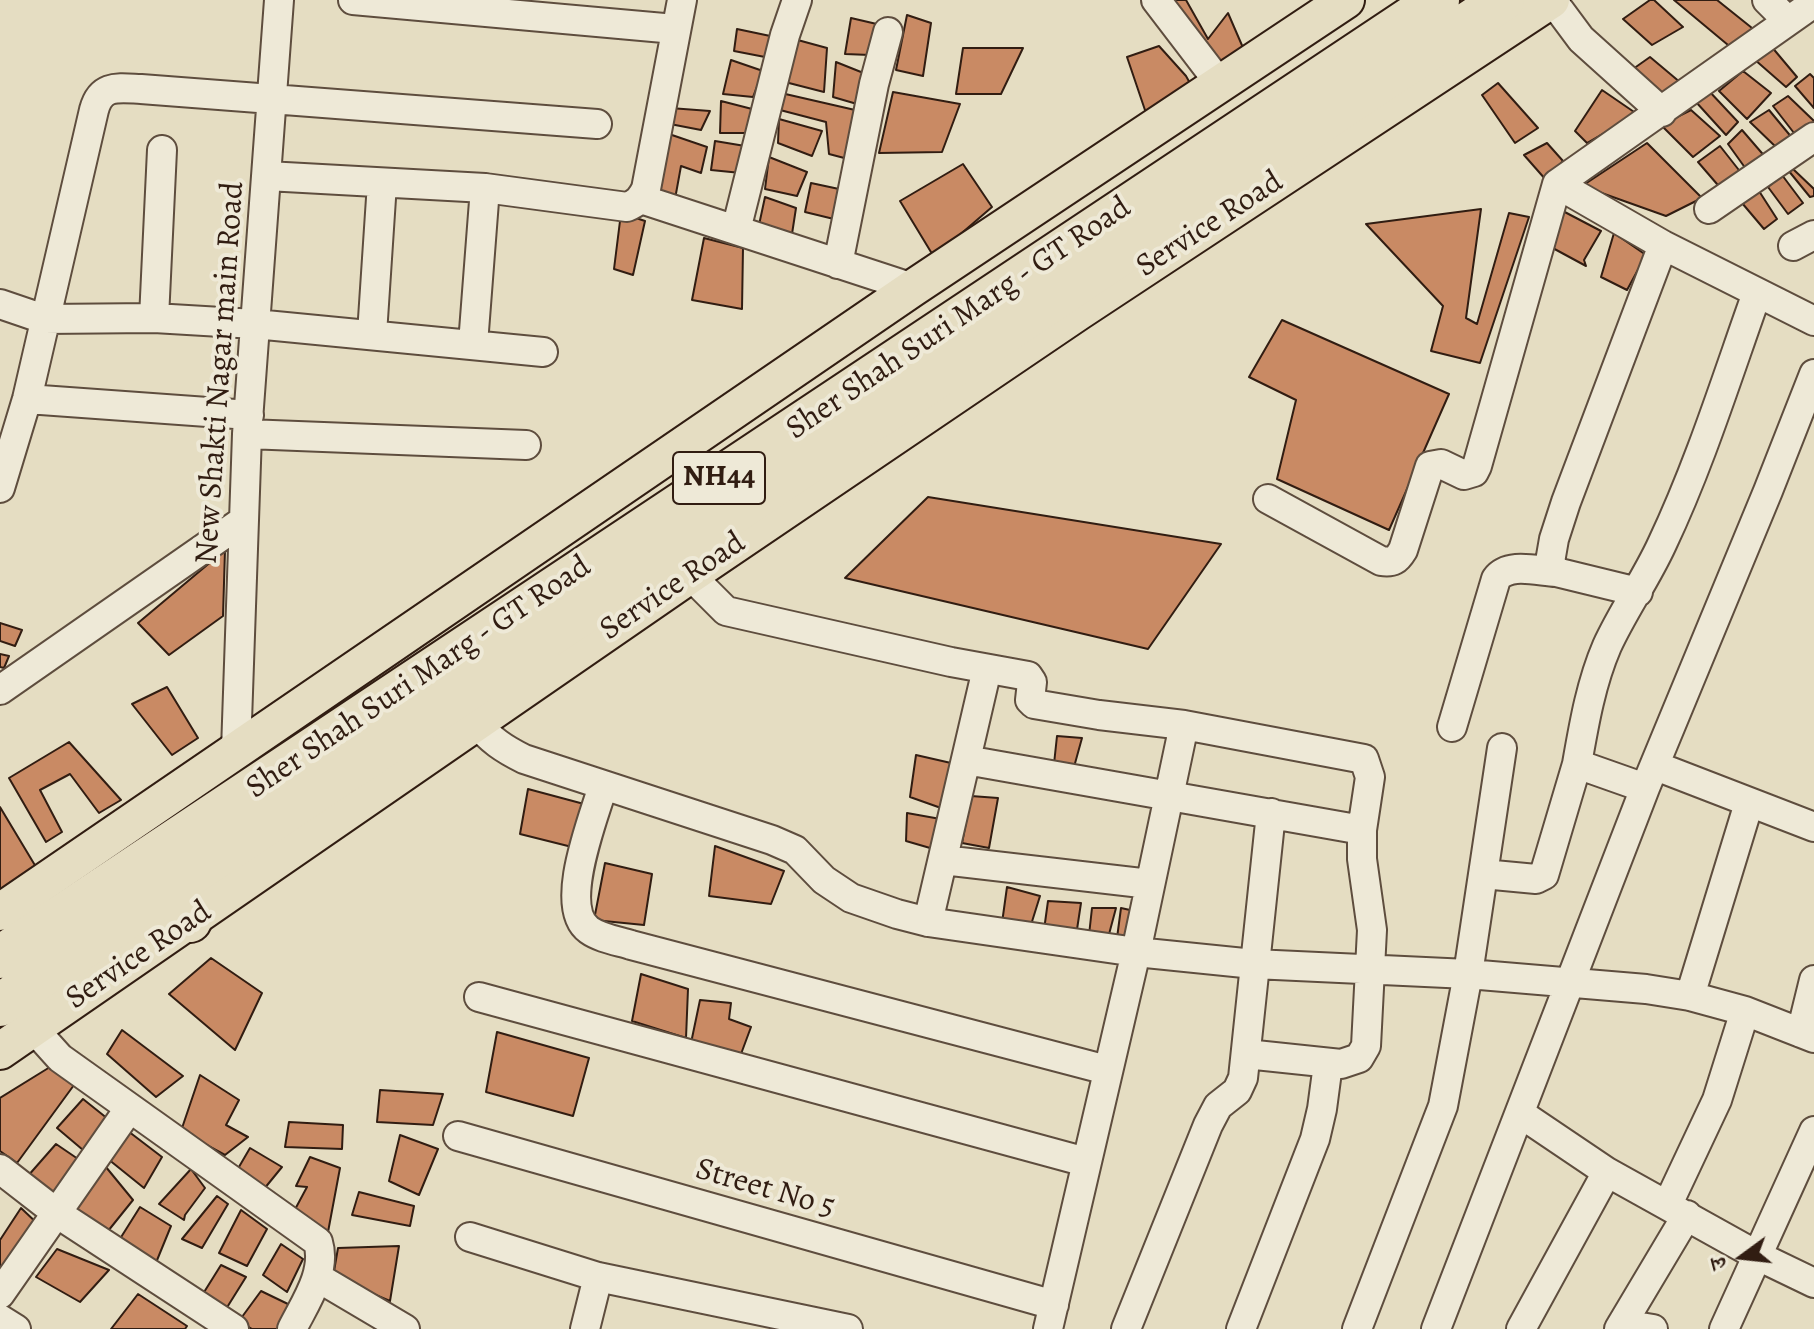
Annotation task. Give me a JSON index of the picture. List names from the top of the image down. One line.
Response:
{"streets":{"highway":["Sher Shah Suri Marg - GT Road","NH44"],"main road":["Service Road"],"street":["New Shakti Nagar main Road","Street No 5"]},"crossings":[["Service Road","Sher Shah Suri Marg - GT Road"],["Service Road","NH44"],["Sher Shah Suri Marg - GT Road","NH44"]],"north":"left"}
